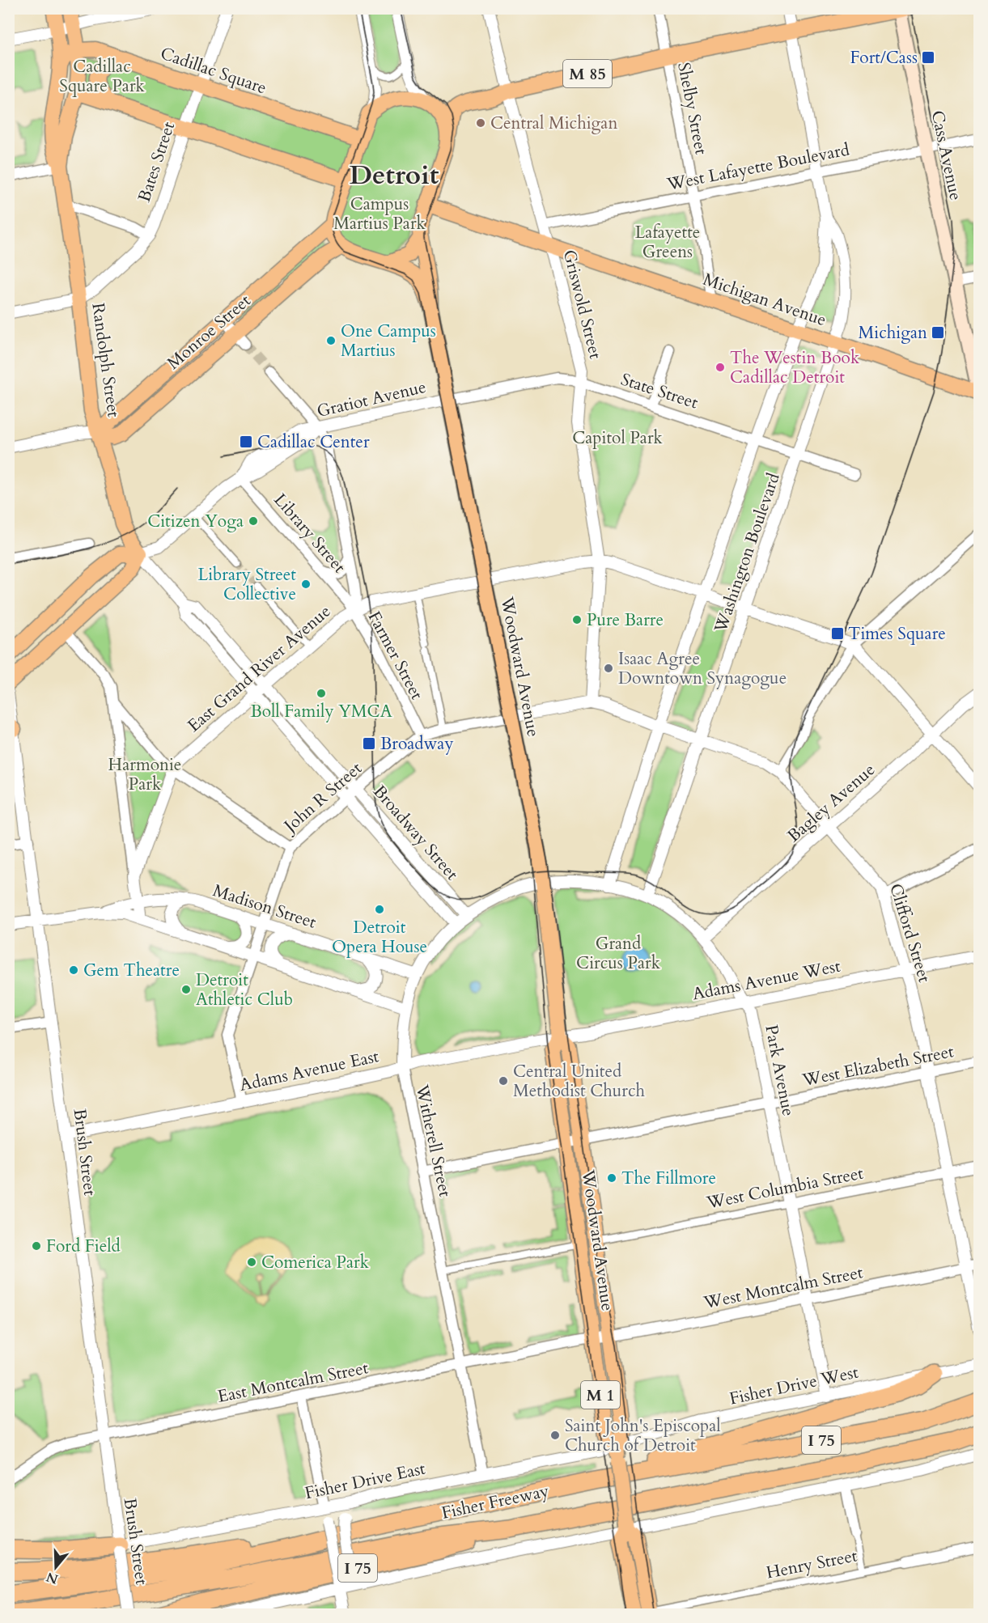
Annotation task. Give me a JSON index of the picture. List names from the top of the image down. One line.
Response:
{"streets":{"highway":["I 75","Fisher Freeway"],"main road":["Cadillac Square","M 85","Cass Avenue","Michigan Avenue","Monroe Street","Randolph Street","Gratiot Avenue","Woodward Avenue","M 1"],"street":["Shelby Street","Bates Street","West Lafayette Boulevard","Griswold Street","State Street","Library Street","Washington Boulevard","Farmer Street","East Grand River Avenue","John R Street","Bagley Avenue","Broadway Street","Madison Street","Clifford Street","Adams Avenue West","West Elizabeth Street","Adams Avenue East","Park Avenue","Witherell Street","Brush Street","West Columbia Street","West Montcalm Street","East Montcalm Street","Fisher Drive West","Fisher Drive East","Henry Street"]},"crossings":[["Cadillac Square","Bates Street"],["Cadillac Square","Randolph Street"],["M 85","Shelby Street"],["M 85","Cass Avenue"],["M 85","Griswold Street"],["M 85","Washington Boulevard"],["Shelby Street","West Lafayette Boulevard"],["Shelby Street","Michigan Avenue"],["Cass Avenue","West Lafayette Boulevard"],["Cass Avenue","Michigan Avenue"],["Bates Street","Randolph Street"],["West Lafayette Boulevard","Griswold Street"],["West Lafayette Boulevard","Washington Boulevard"],["Michigan Avenue","Griswold Street"],["Michigan Avenue","Washington Boulevard"],["Michigan Avenue","Woodward Avenue"],["Griswold Street","State Street"],["Griswold Street","East Grand River Avenue"],["Griswold Street","Clifford Street"],["Monroe Street","Randolph Street"],["Monroe Street","Woodward Avenue"],["Randolph Street","Gratiot Avenue"],["Randolph Street","Broadway Street"],["State Street","Gratiot Avenue"],["State Street","Washington Boulevard"],["State Street","Woodward Avenue"],["Gratiot Avenue","Library Street"],["Gratiot Avenue","Farmer Street"],["Gratiot Avenue","Woodward Avenue"],["Gratiot Avenue","Broadway Street"],["Library Street","Farmer Street"],["Library Street","East Grand River Avenue"],["Washington Boulevard","Clifford Street"],["Washington Boulevard","Park Avenue"],["Farmer Street","East Grand River Avenue"],["Farmer Street","John R Street"],["Woodward Avenue","East Grand River Avenue"],["Woodward Avenue","John R Street"],["Woodward Avenue","Clifford Street"],["Woodward Avenue","Adams Avenue West"],["Woodward Avenue","West Elizabeth Street"],["Woodward Avenue","Adams Avenue East"],["Woodward Avenue","Park Avenue"],["Woodward Avenue","Witherell Street"],["Woodward Avenue","West Columbia Street"],["Woodward Avenue","West Montcalm Street"],["Woodward Avenue","East Montcalm Street"],["Woodward Avenue","Fisher Drive West"],["Woodward Avenue","Fisher Drive East"],["Woodward Avenue","Henry Street"],["East Grand River Avenue","Broadway Street"],["John R Street","Broadway Street"],["John R Street","Madison Street"],["John R Street","Clifford Street"],["John R Street","Adams Avenue East"],["Bagley Avenue","Clifford Street"],["Bagley Avenue","Park Avenue"],["Broadway Street","Witherell Street"],["Madison Street","Witherell Street"],["Madison Street","Brush Street"],["Clifford Street","Adams Avenue West"],["Clifford Street","West Elizabeth Street"],["Clifford Street","West Columbia Street"],["Clifford Street","West Montcalm Street"],["Adams Avenue West","Adams Avenue East"],["Adams Avenue West","Park Avenue"],["West Elizabeth Street","Park Avenue"],["West Elizabeth Street","Witherell Street"],["Adams Avenue East","Witherell Street"],["Adams Avenue East","Brush Street"],["Park Avenue","Witherell Street"],["Park Avenue","West Columbia Street"],["Park Avenue","West Montcalm Street"],["Park Avenue","Fisher Drive West"],["Witherell Street","East Montcalm Street"],["Witherell Street","Fisher Drive East"],["Brush Street","East Montcalm Street"],["Brush Street","Fisher Drive East"],["West Montcalm Street","East Montcalm Street"],["Fisher Drive West","Fisher Drive East"],["I 75","Fisher Freeway"]],"districts":["Detroit"],"parks":["Cadillac Square Park","Campus Martius Park","Lafayette Greens","Capitol Park","Harmonie Park","Grand Circus Park"],"places":{"transit":["Fort/Cass","Michigan","Cadillac Center","Times Square","Broadway"],"other":["Central Michigan","One Campus Martius","The Westin Book Cadillac Detroit","Citizen Yoga","Library Street Collective","Pure Barre","Isaac Agree Downtown Synagogue","Boll Family YMCA","Detroit Opera House","Gem Theatre","Detroit Athletic Club","Central United Methodist Church","The Fillmore","Ford Field","Comerica Park","Saint John's Episcopal Church of Detroit"]},"north":"bottom"}
